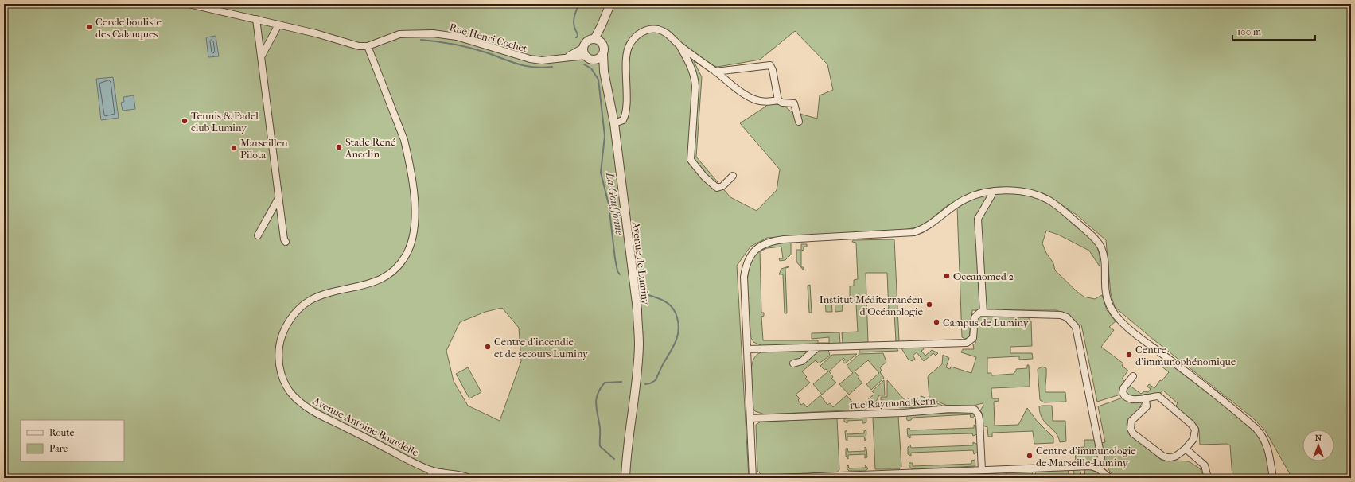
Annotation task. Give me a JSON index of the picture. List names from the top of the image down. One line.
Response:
{"streets":{"street":["Rue Henri Cochet","Avenue de Luminy","rue Raymond Kern","Avenue Antoine Bourdelle"]},"crossings":[["Rue Henri Cochet","Avenue de Luminy"],["Rue Henri Cochet","Avenue Antoine Bourdelle"]],"water":["La Gouffonne"],"places":["Cercle bouliste des Calanques","Tennis & Padel club Luminy","Stade René Ancelin","Marseillen Pilota","Oceanomed 2","Institut Méditerranéen d'Océanologie","Campus de Luminy","Centre d’incendie et de secours Luminy","Centre d'immunophénomique","Centre d'immunologie de Marseille-Luminy"],"legend":["Route","Parc"],"scale_bar":"100 m","north":"top"}
